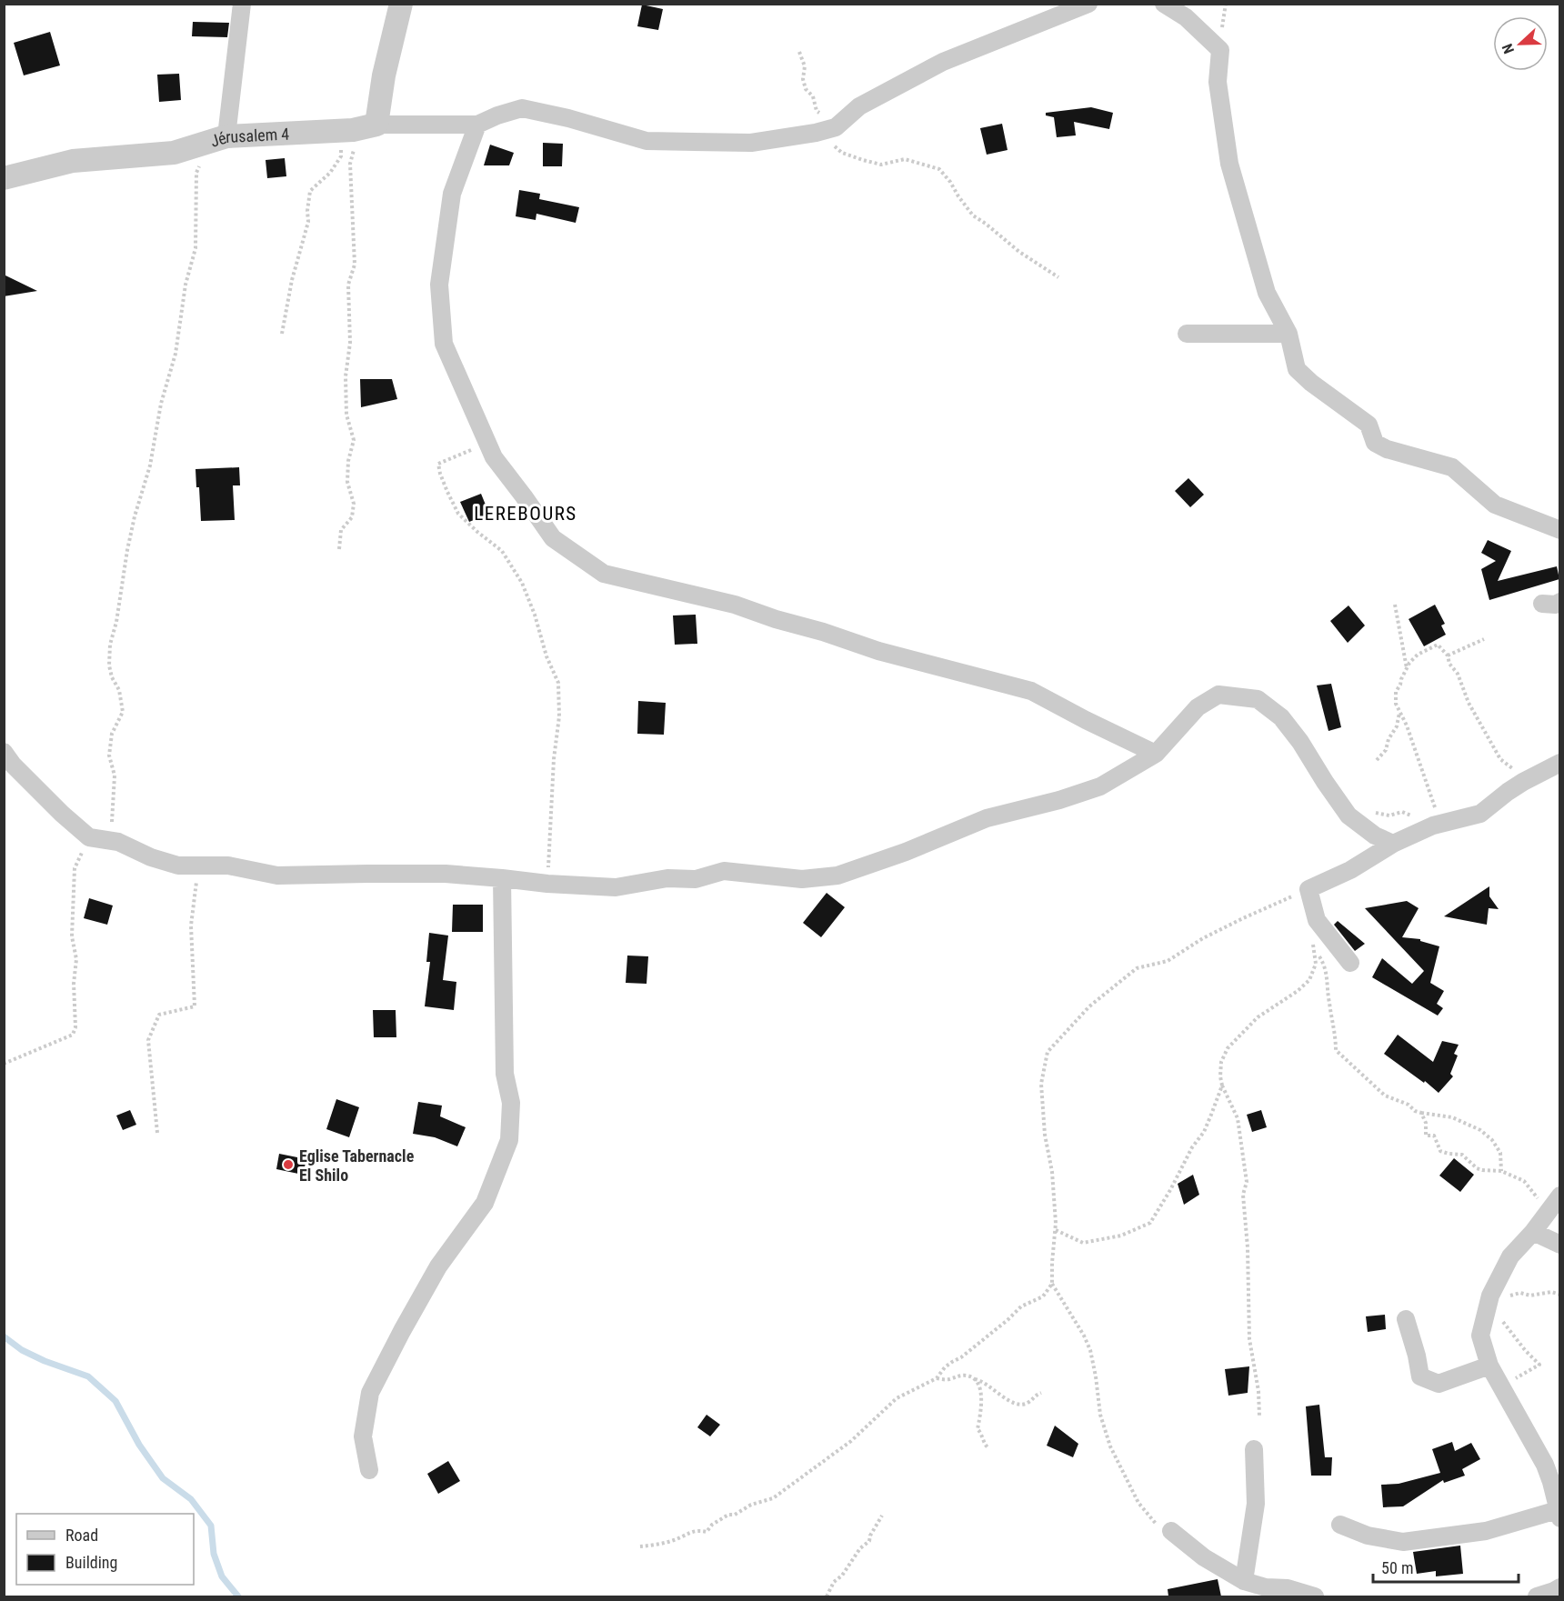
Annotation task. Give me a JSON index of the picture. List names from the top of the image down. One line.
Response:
{"streets":{"street":["Jérusalem 4"]},"districts":["LEREBOURS"],"places":["Eglise Tabernacle El Shilo"],"legend":["Road","Building"],"scale_bar":"50 m","north":"left"}
